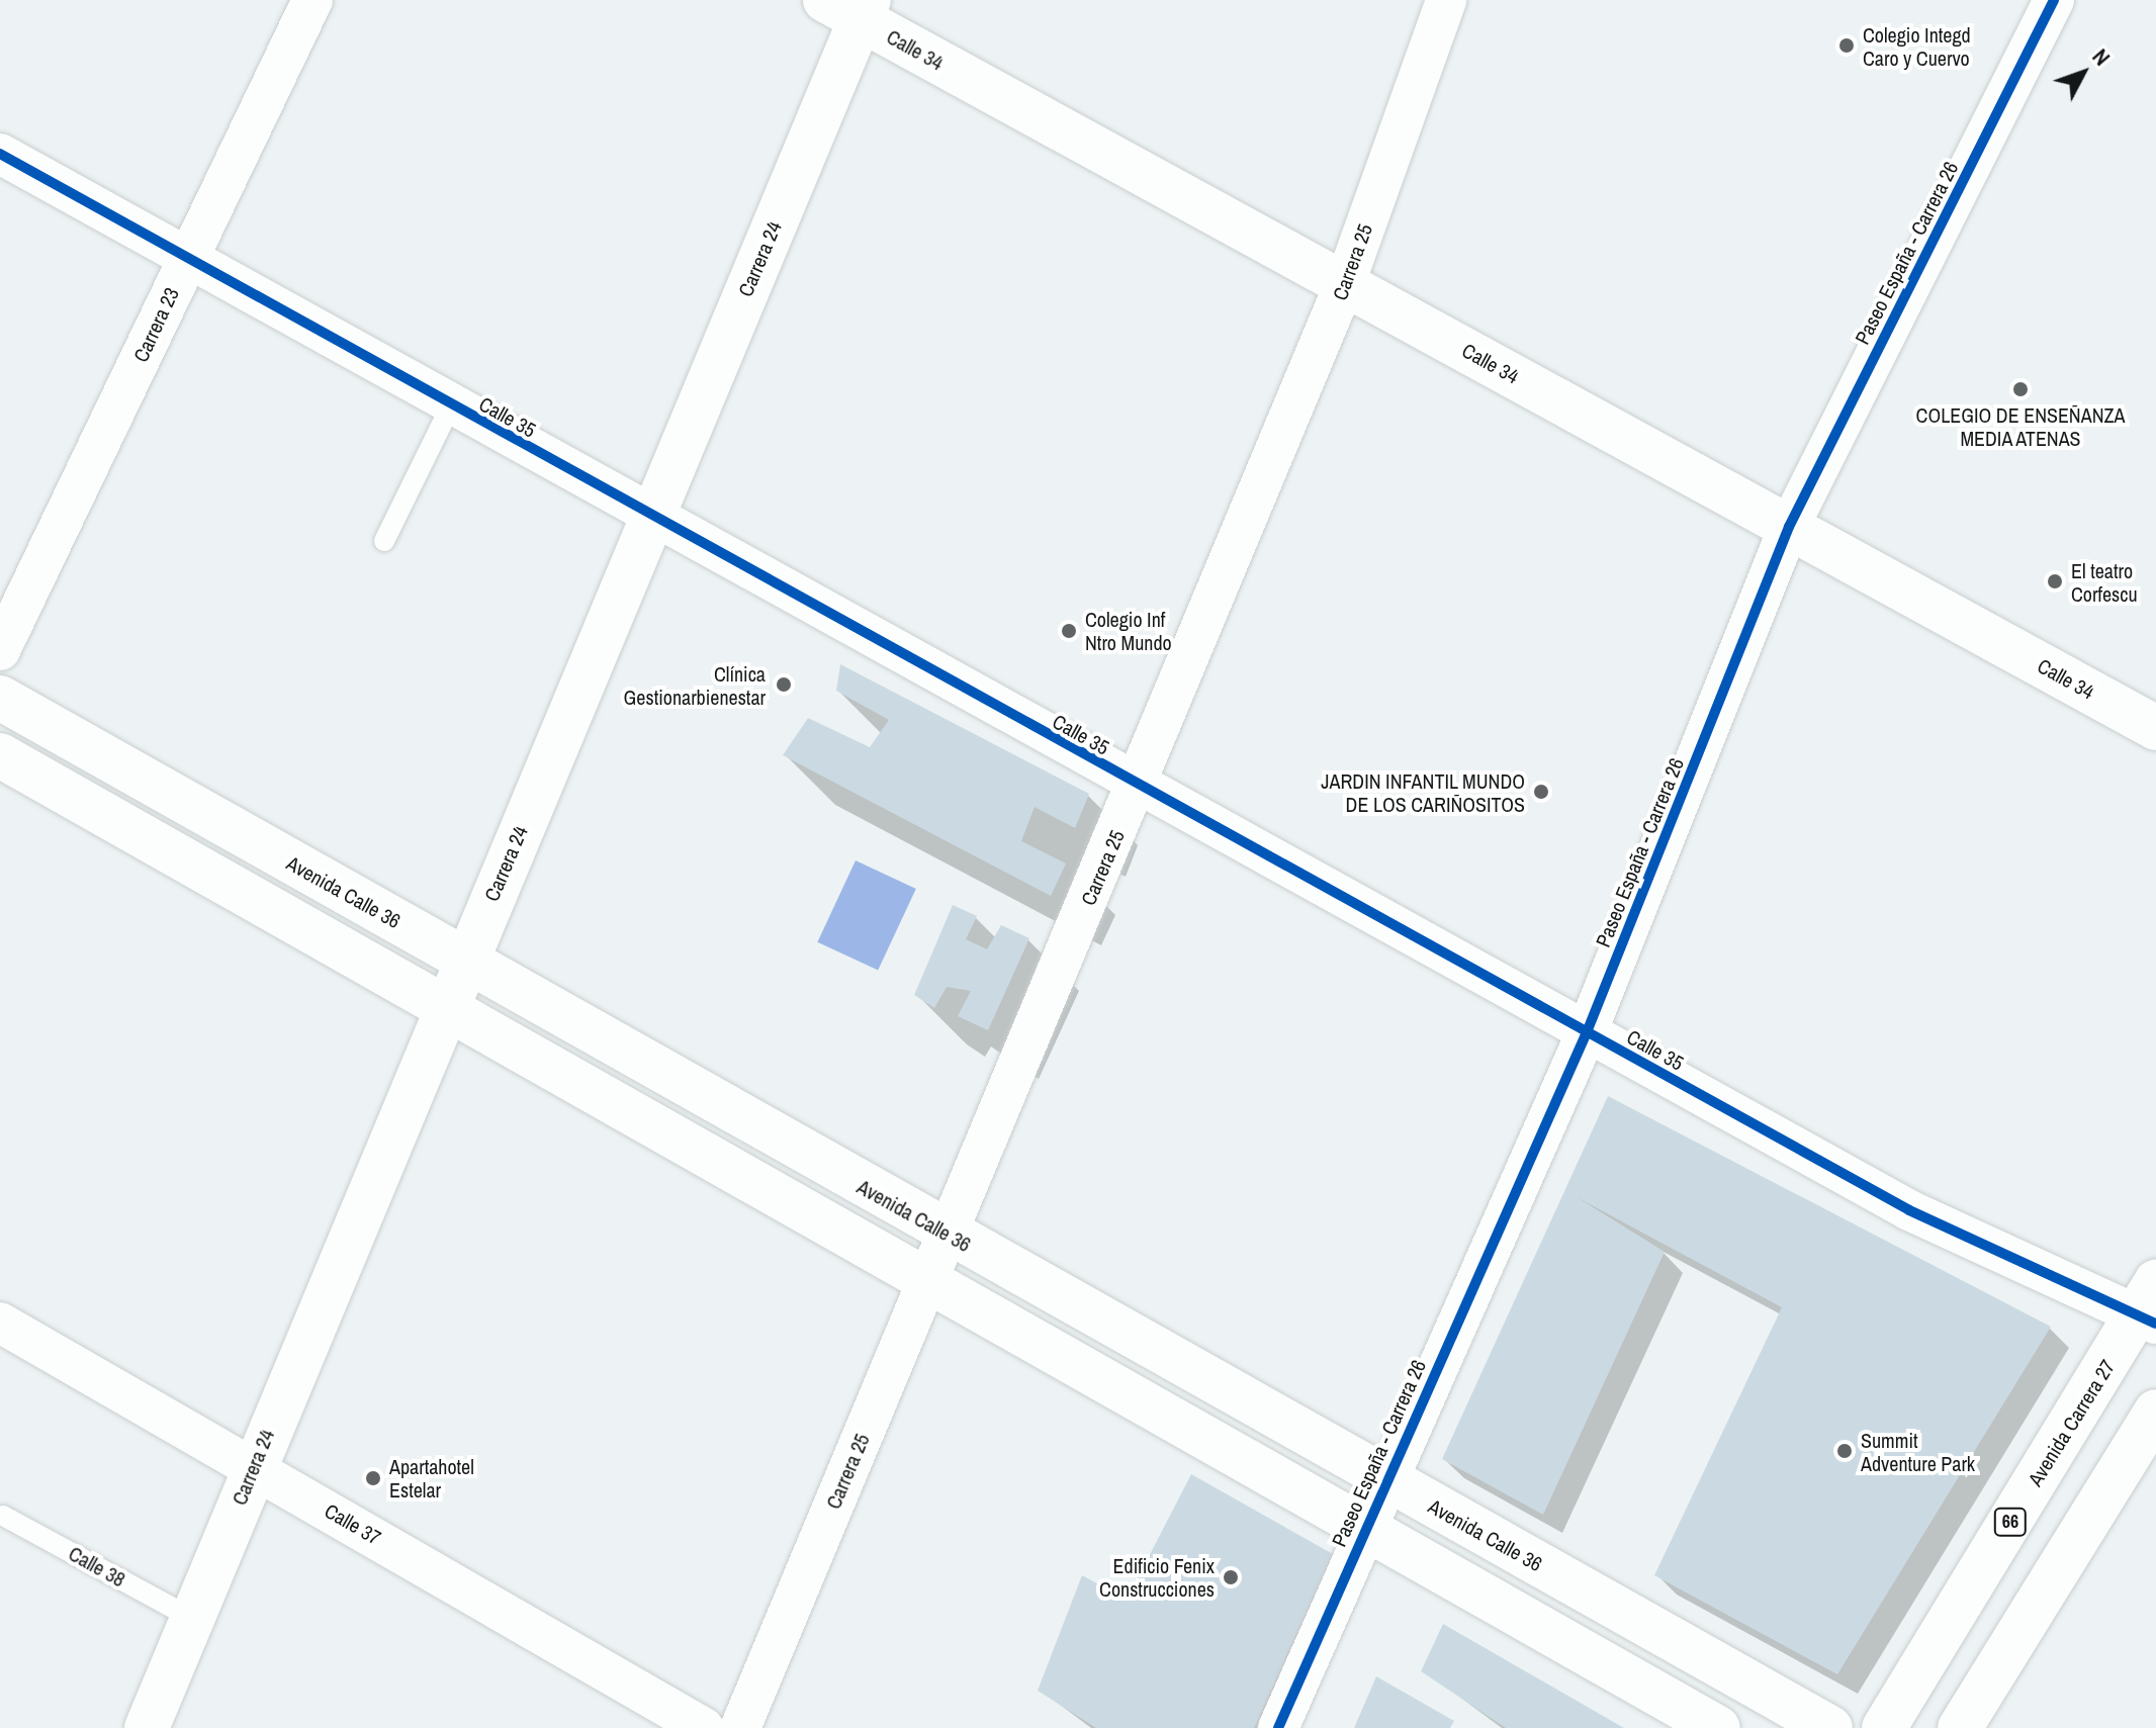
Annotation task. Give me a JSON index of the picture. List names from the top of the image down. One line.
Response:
{"streets":{"main road":["Calle 34","Carrera 24","Avenida Calle 36","Avenida Carrera 27","66"],"street":["Paseo España - Carrera 26","Carrera 25","Carrera 23","Calle 35","Calle 37"],"lane":["Calle 38"]},"crossings":[["Calle 34","Paseo España - Carrera 26"],["Calle 34","Carrera 24"],["Calle 34","Carrera 25"],["Paseo España - Carrera 26","Calle 35"],["Paseo España - Carrera 26","Avenida Calle 36"],["Carrera 24","Calle 35"],["Carrera 24","Avenida Calle 36"],["Carrera 24","Calle 37"],["Carrera 24","Calle 38"],["Carrera 25","Calle 35"],["Carrera 25","Avenida Calle 36"],["Carrera 23","Calle 35"],["Calle 35","Avenida Carrera 27"]],"places":["Colegio Integd Caro y Cuervo","COLEGIO DE ENSEÑANZA MEDIA ATENAS","El teatro Corfescu","Colegio Inf Ntro Mundo","Clínica Gestionarbienestar","JARDIN INFANTIL MUNDO DE LOS CARIÑOSITOS","Summit Adventure Park","Apartahotel Estelar","Edificio Fenix Construcciones"],"north":"top right"}
